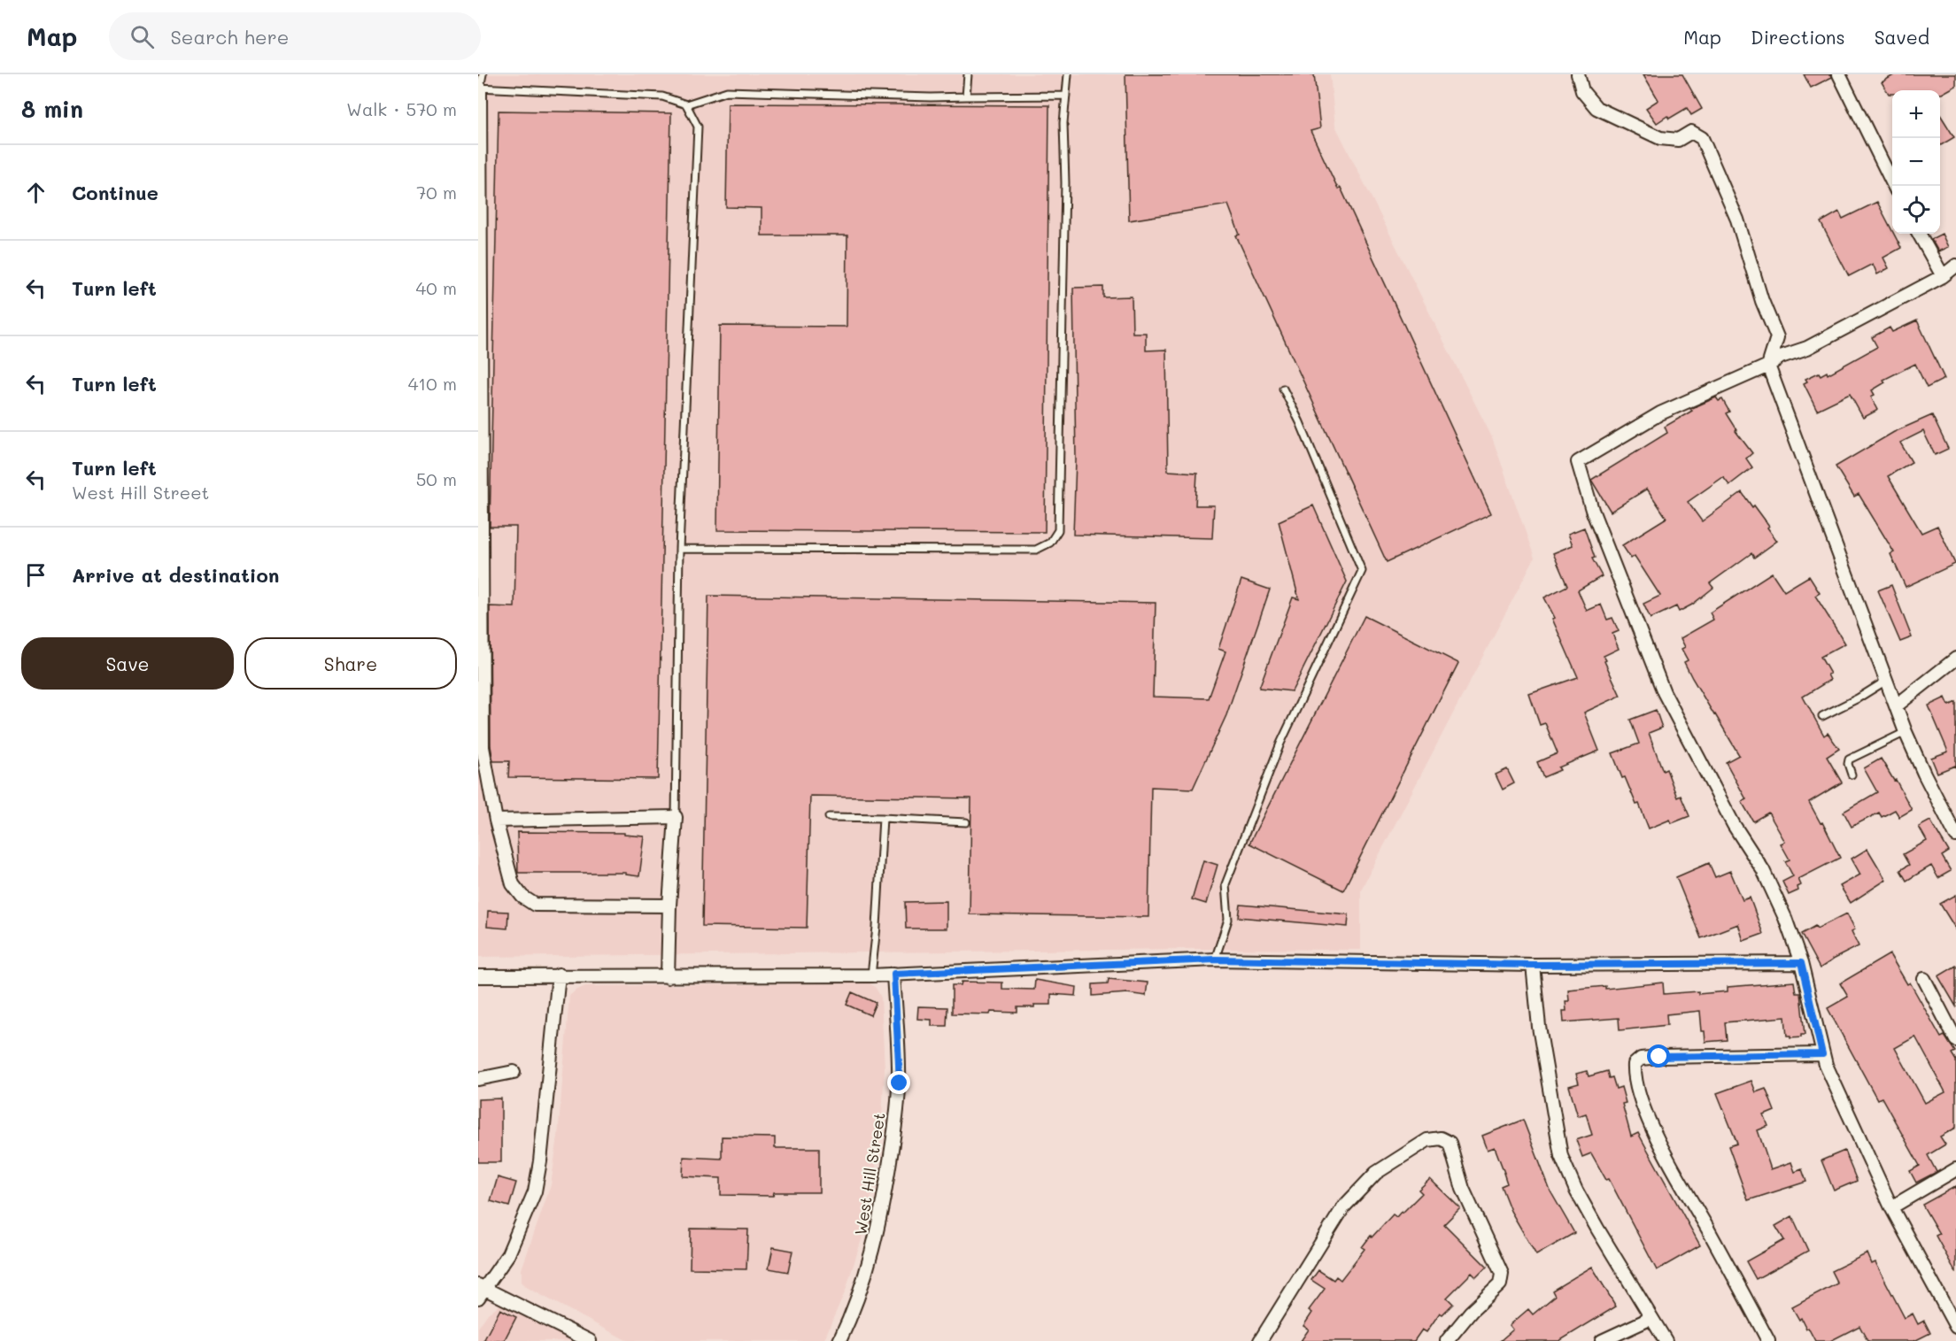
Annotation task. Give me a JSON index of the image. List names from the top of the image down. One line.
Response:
{"streets":{"street":["West Hill Street"]},"page":{"header":"Map","search":"Search here","nav":["Map","Directions","Saved"],"heading":["8 min","Walk · 570 m"],"map_buttons":["+","−"],"list":[["Continue","70 m"],["Turn left","40 m"],["Turn left","410 m"],["Turn left","West Hill Street","50 m"],"Arrive at destination"],"buttons":["Save","Share"]}}
